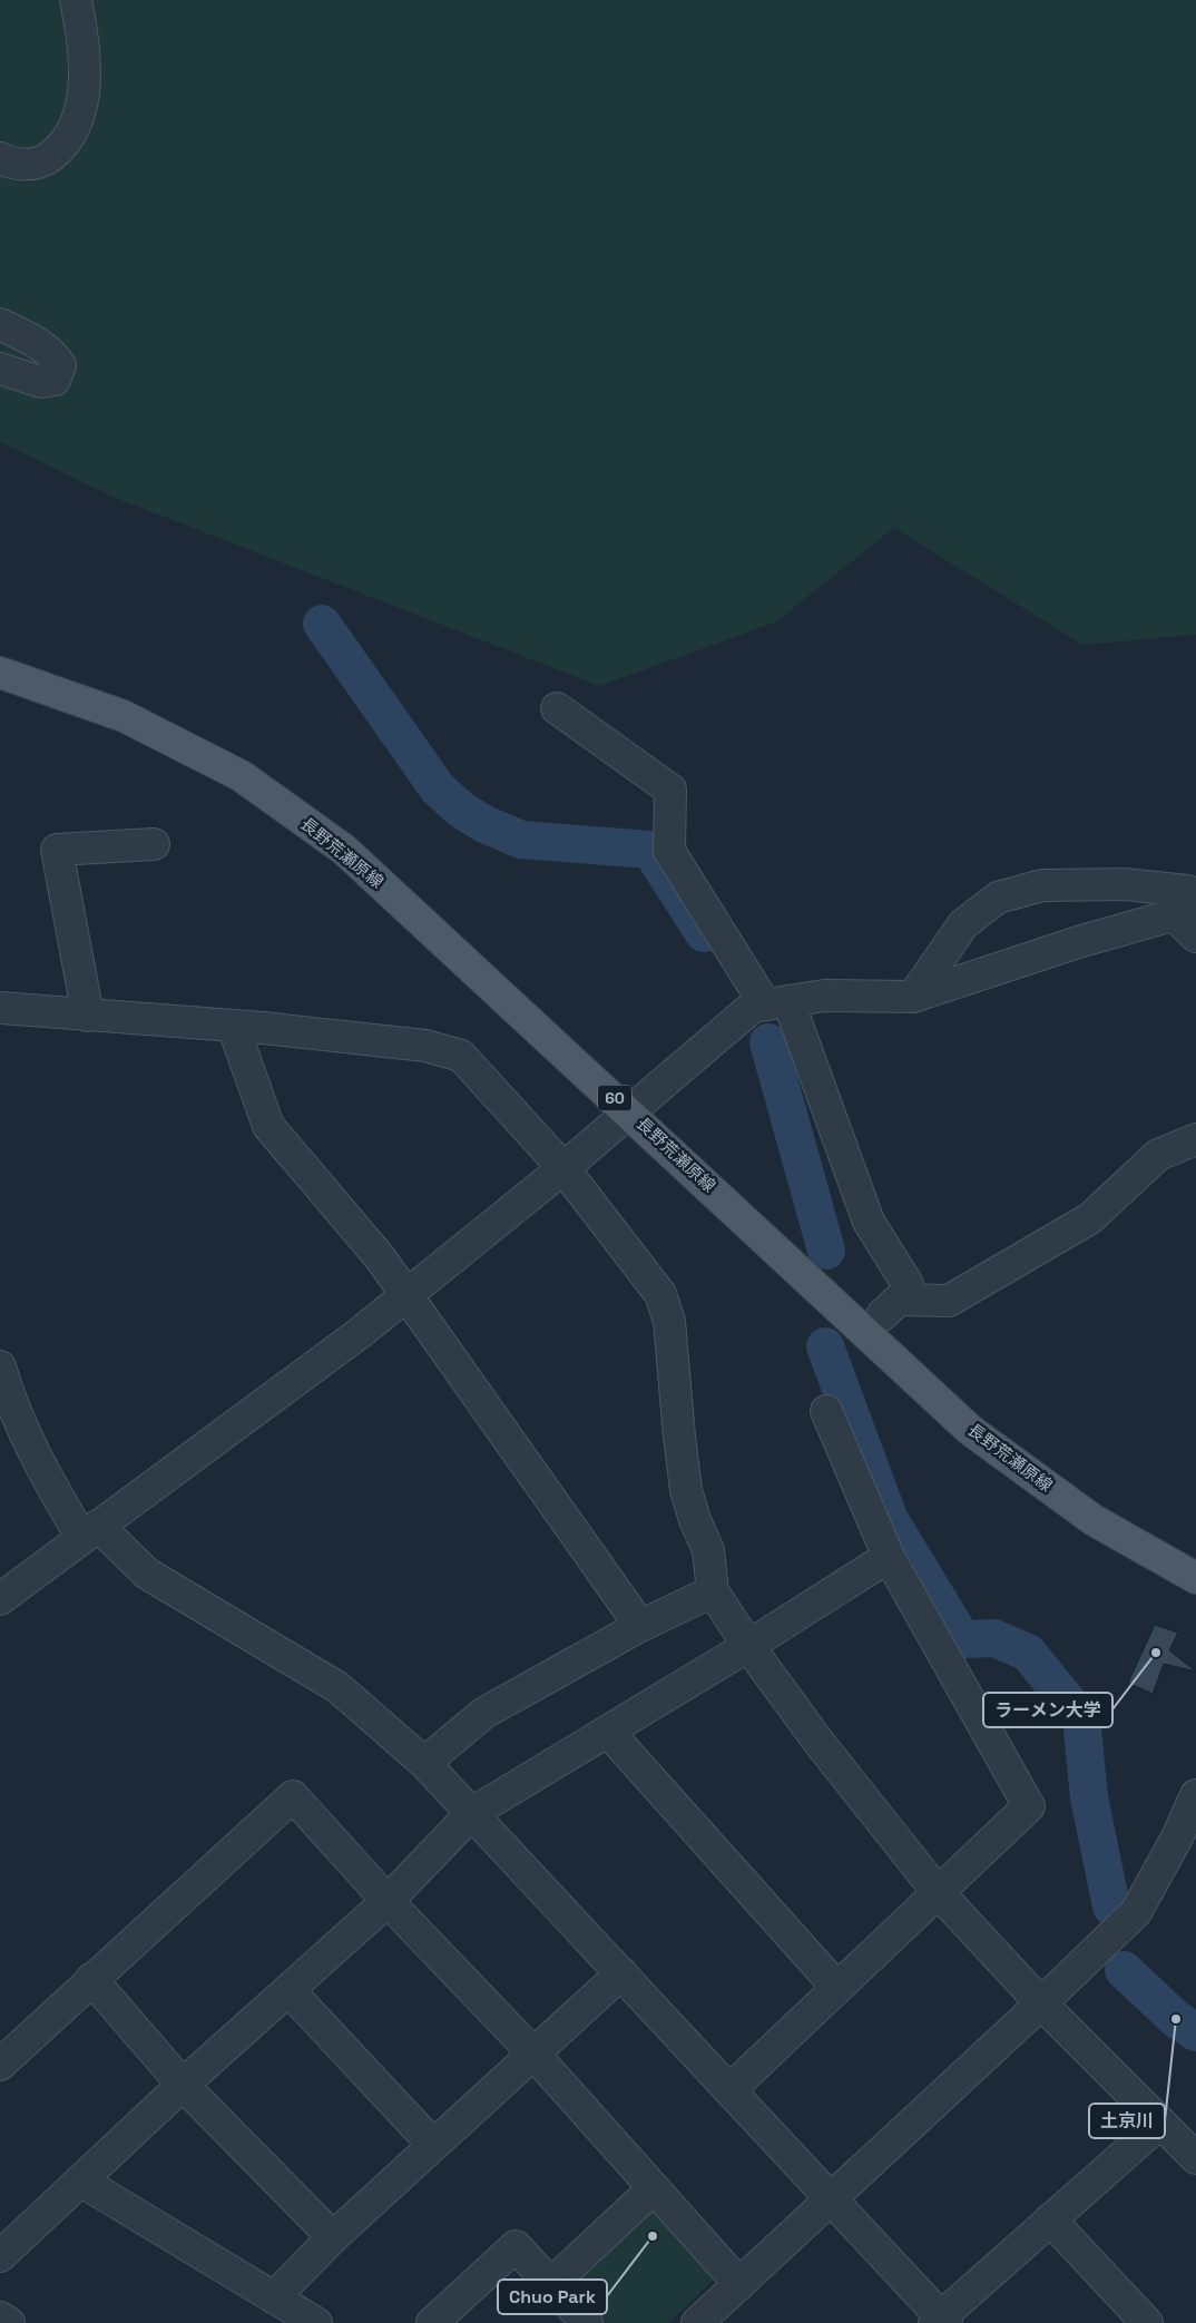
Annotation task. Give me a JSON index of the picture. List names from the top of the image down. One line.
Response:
{"streets":{"main road":["長野荒瀬原線","60"]},"places":["ラーメン大学","土京川","Chuo Park"]}
